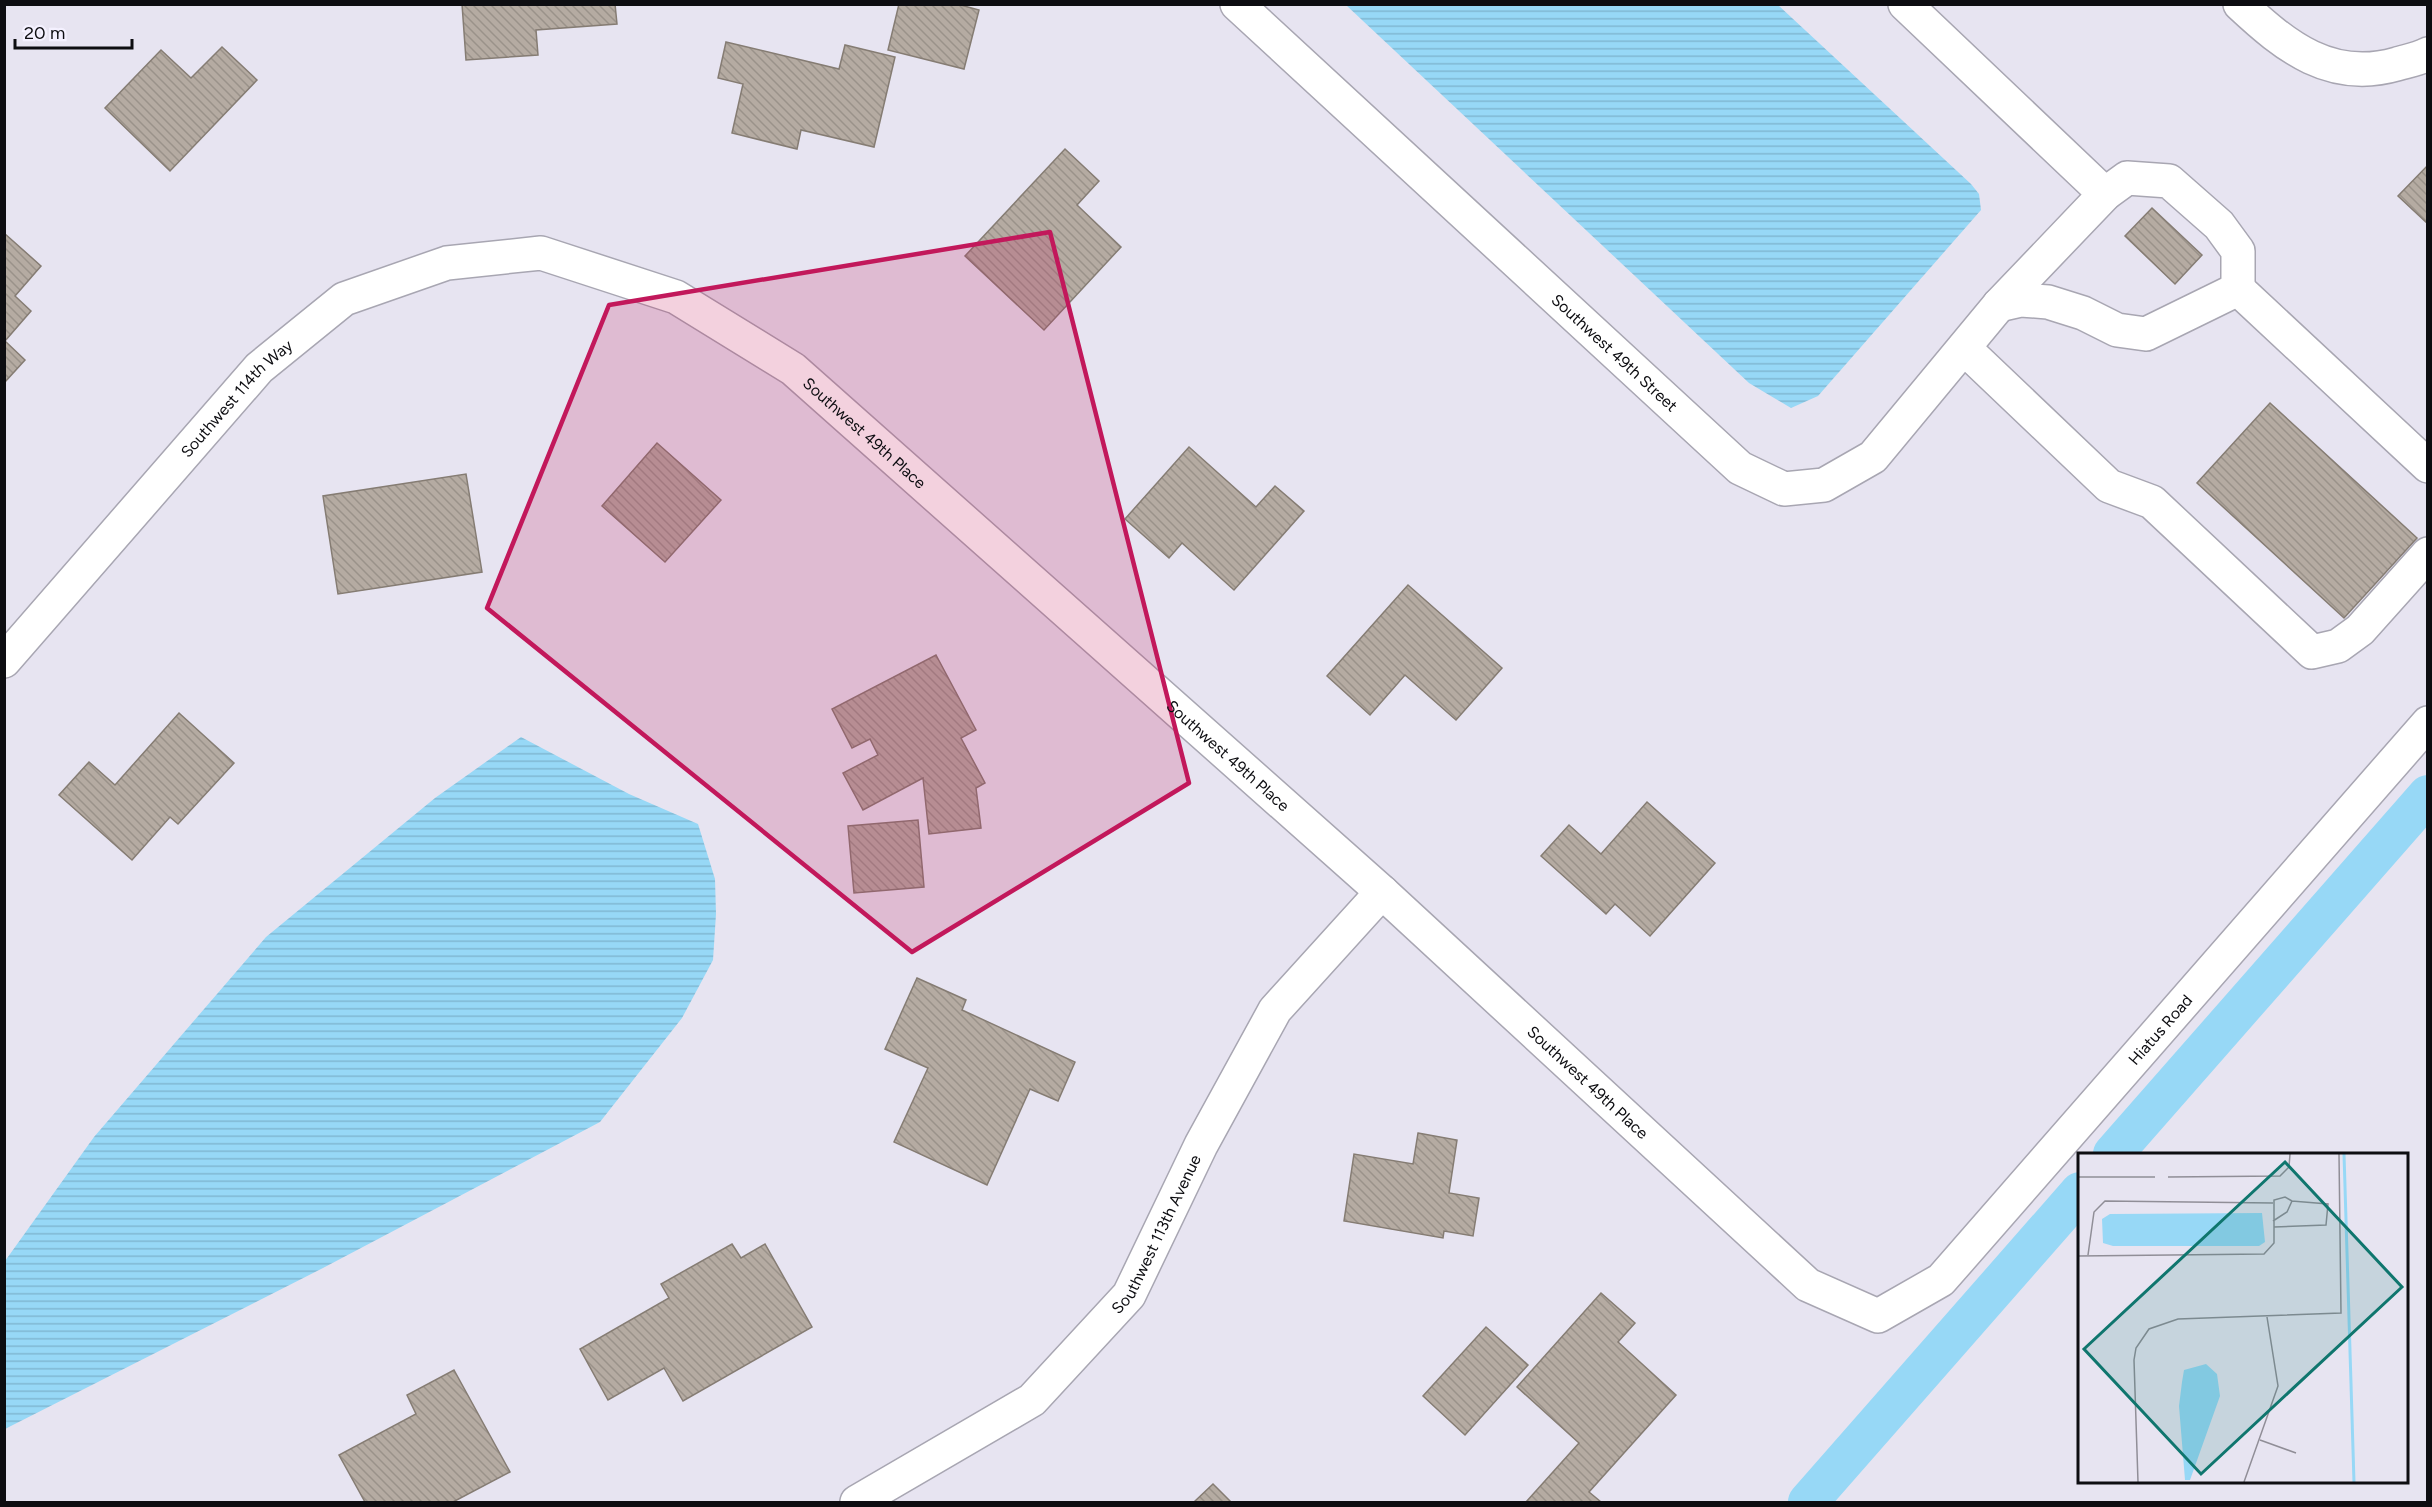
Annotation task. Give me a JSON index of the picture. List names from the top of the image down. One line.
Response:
{"streets":{"street":["Southwest 49th Street","Southwest 114th Way","Southwest 49th Place","Hiatus Road","Southwest 113th Avenue"]},"crossings":[["Southwest 114th Way","Southwest 49th Place"],["Southwest 49th Place","Hiatus Road"],["Southwest 49th Place","Southwest 113th Avenue"]],"scale_bar":"20 m"}
